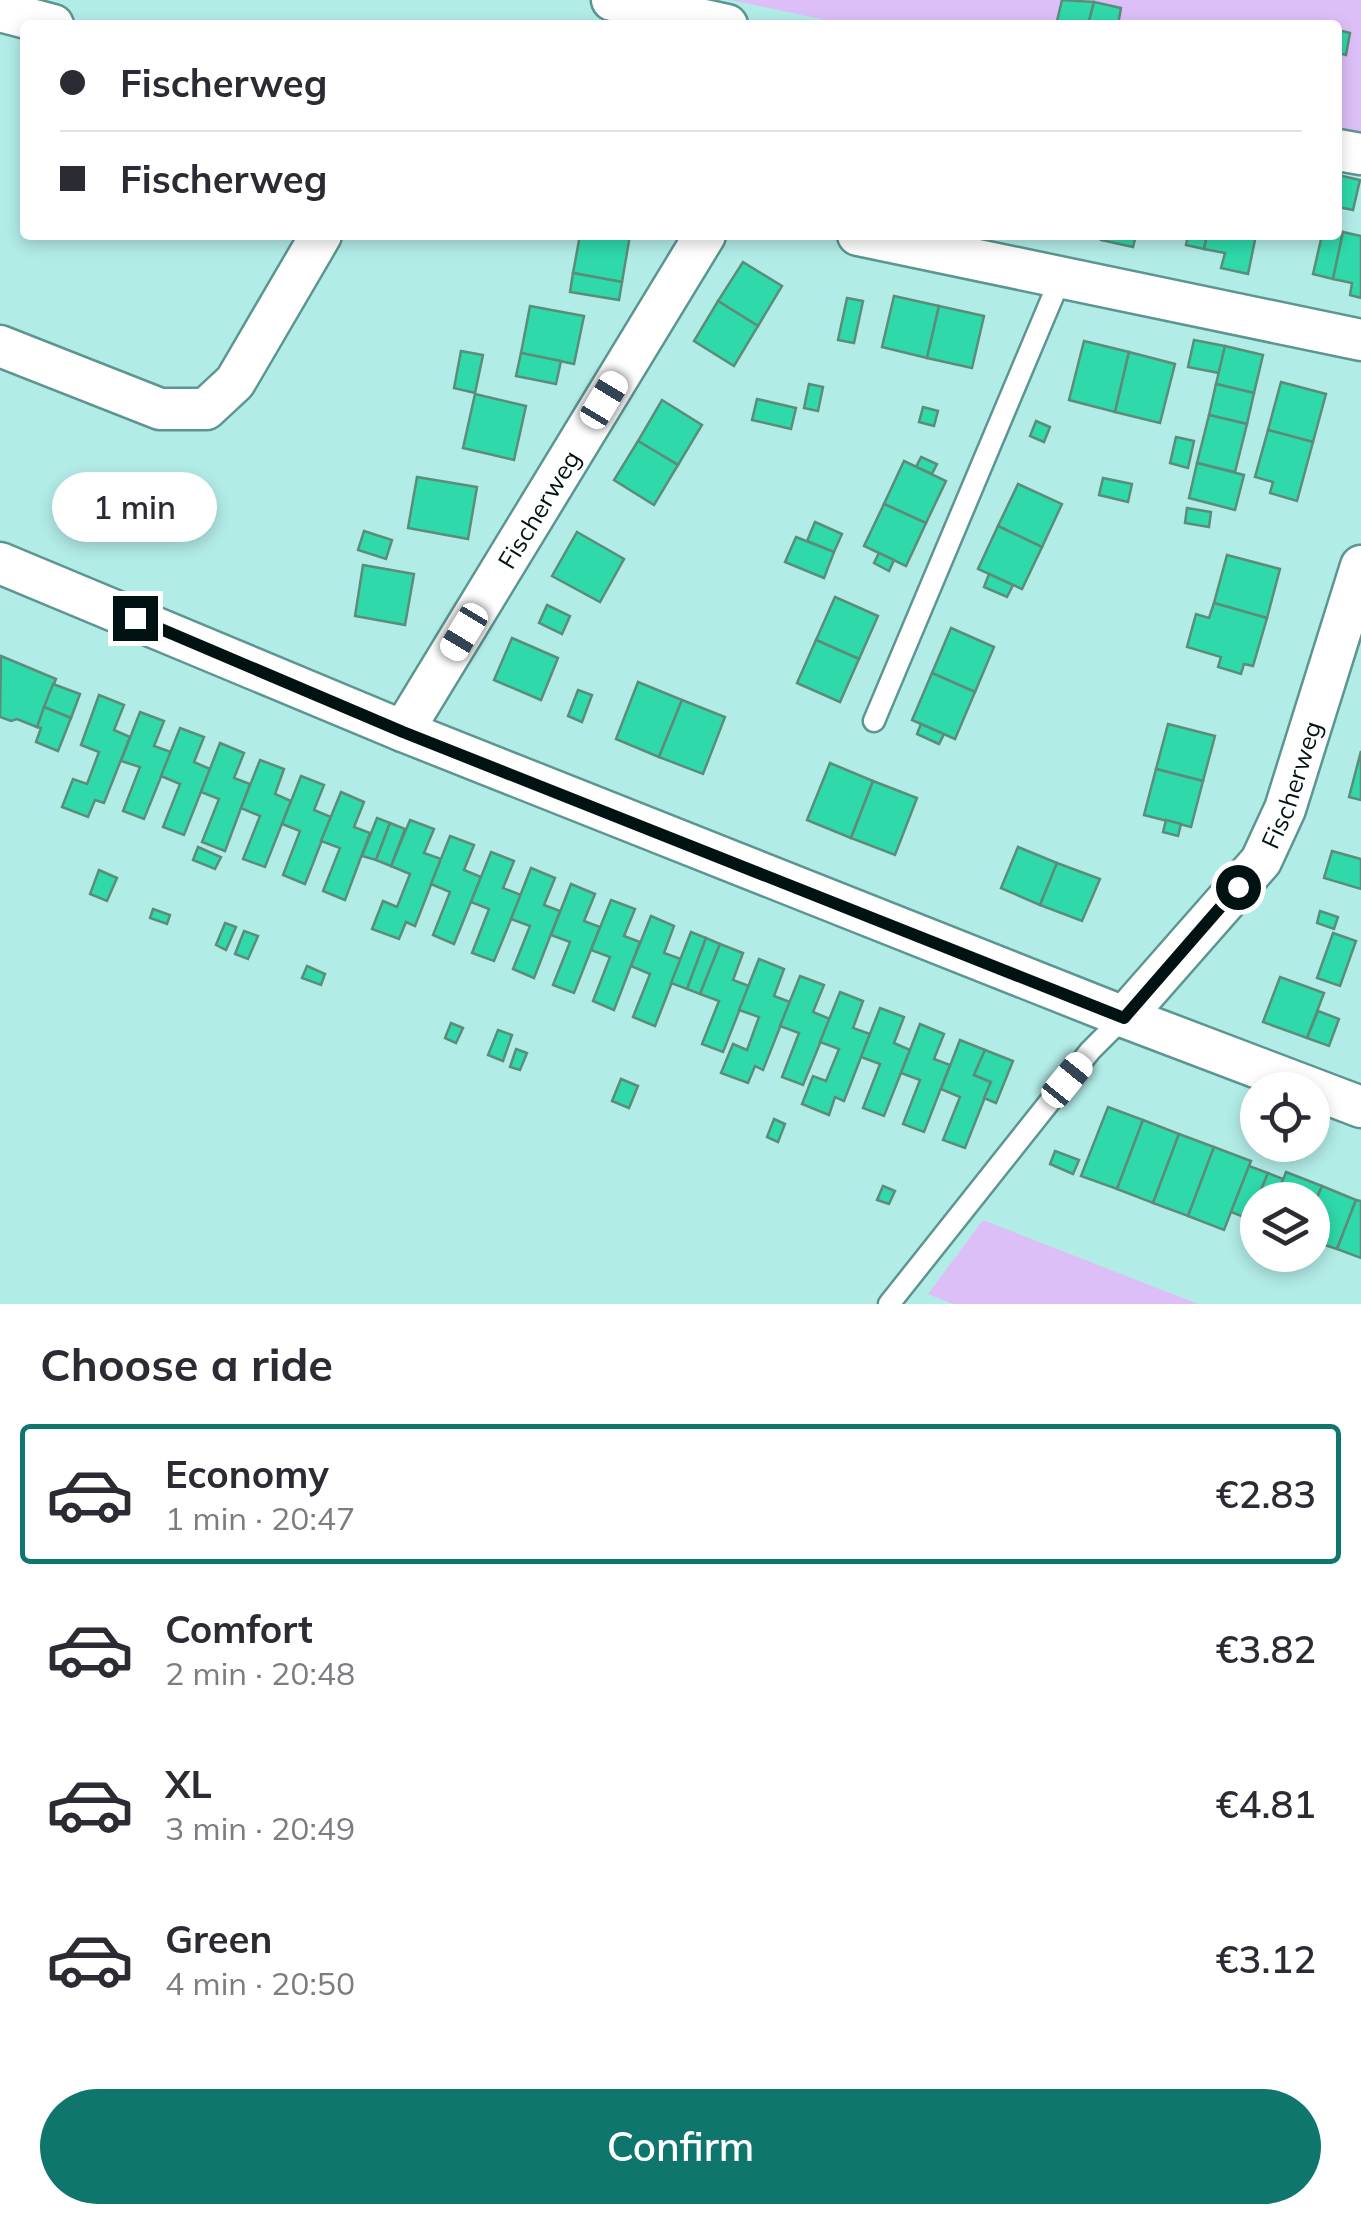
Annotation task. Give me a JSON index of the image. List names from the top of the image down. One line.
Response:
{"streets":{"street":["Fischerweg"]},"page":{"banner":["Fischerweg","Fischerweg"],"bubble":"1 min","heading":"Choose a ride","list":[{"name":"Economy","note":"1 min · 20:47","value":"€2.83"},{"name":"Comfort","note":"2 min · 20:48","value":"€3.82"},{"name":"XL","note":"3 min · 20:49","value":"€4.81"},{"name":"Green","note":"4 min · 20:50","value":"€3.12"}],"buttons":"Confirm"}}
